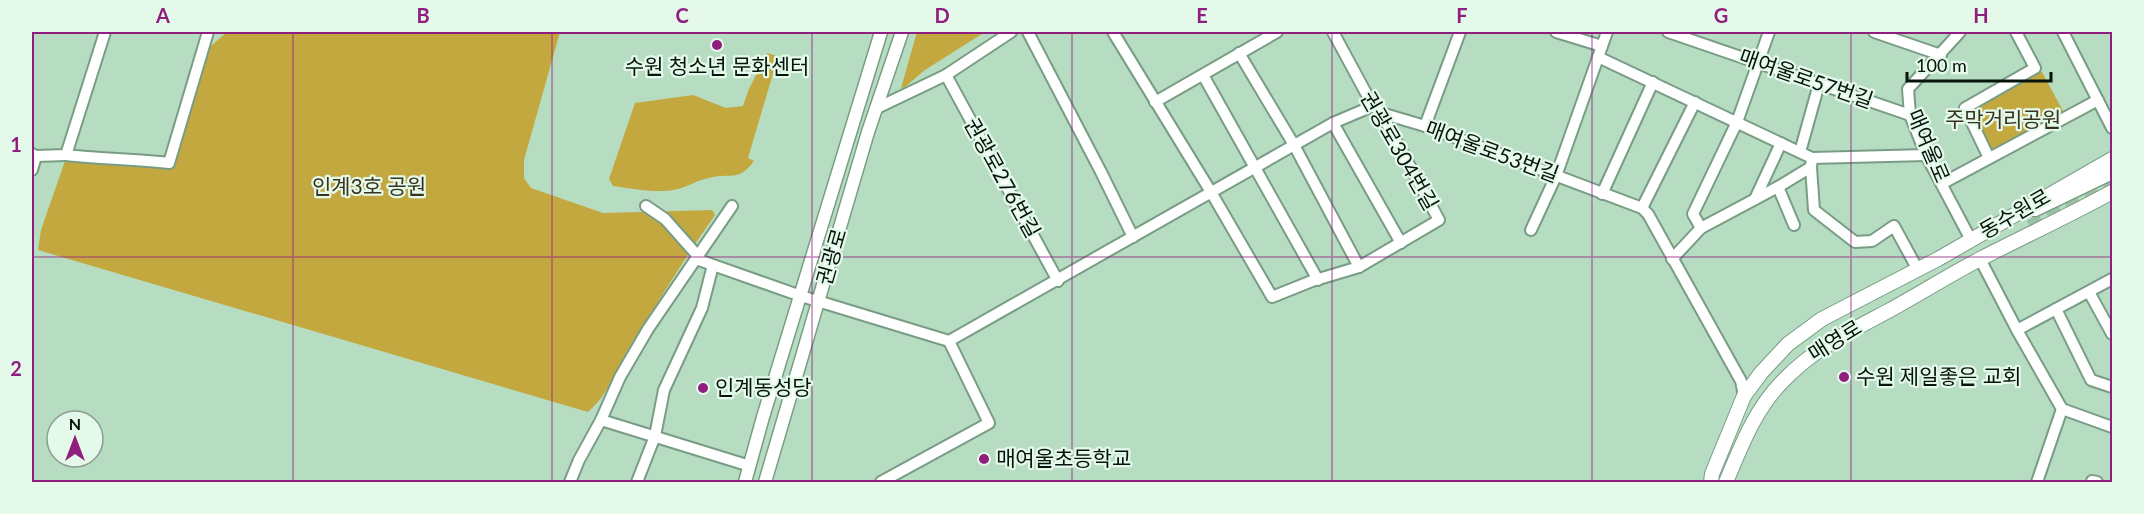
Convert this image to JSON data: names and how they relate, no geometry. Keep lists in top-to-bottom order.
{
  "streets": {
    "main road": ["동수원로", "매영로"],
    "street": [
      "매여울로57번길",
      "매여울로",
      "권광로304번길",
      "매여울로53번길",
      "권광로276번길",
      "권광로"
    ]
  },
  "crossings": [
    ["매여울로57번길", "매여울로"],
    ["매여울로", "동수원로"],
    ["권광로304번길", "매여울로53번길"],
    ["동수원로", "매영로"]
  ],
  "parks": ["주막거리공원", "인계3호 공원"],
  "places": [
    "수원 청소년 문화센터",
    "수원 제일좋은 교회",
    "인계동성당",
    "매여울초등학교"
  ],
  "scale_bar": "100 m",
  "north": "top",
  "grid": {
    "columns": [
      "A",
      "B",
      "C",
      "D",
      "E",
      "F",
      "G",
      "H"
    ],
    "rows": ["1", "2"]
  }
}
